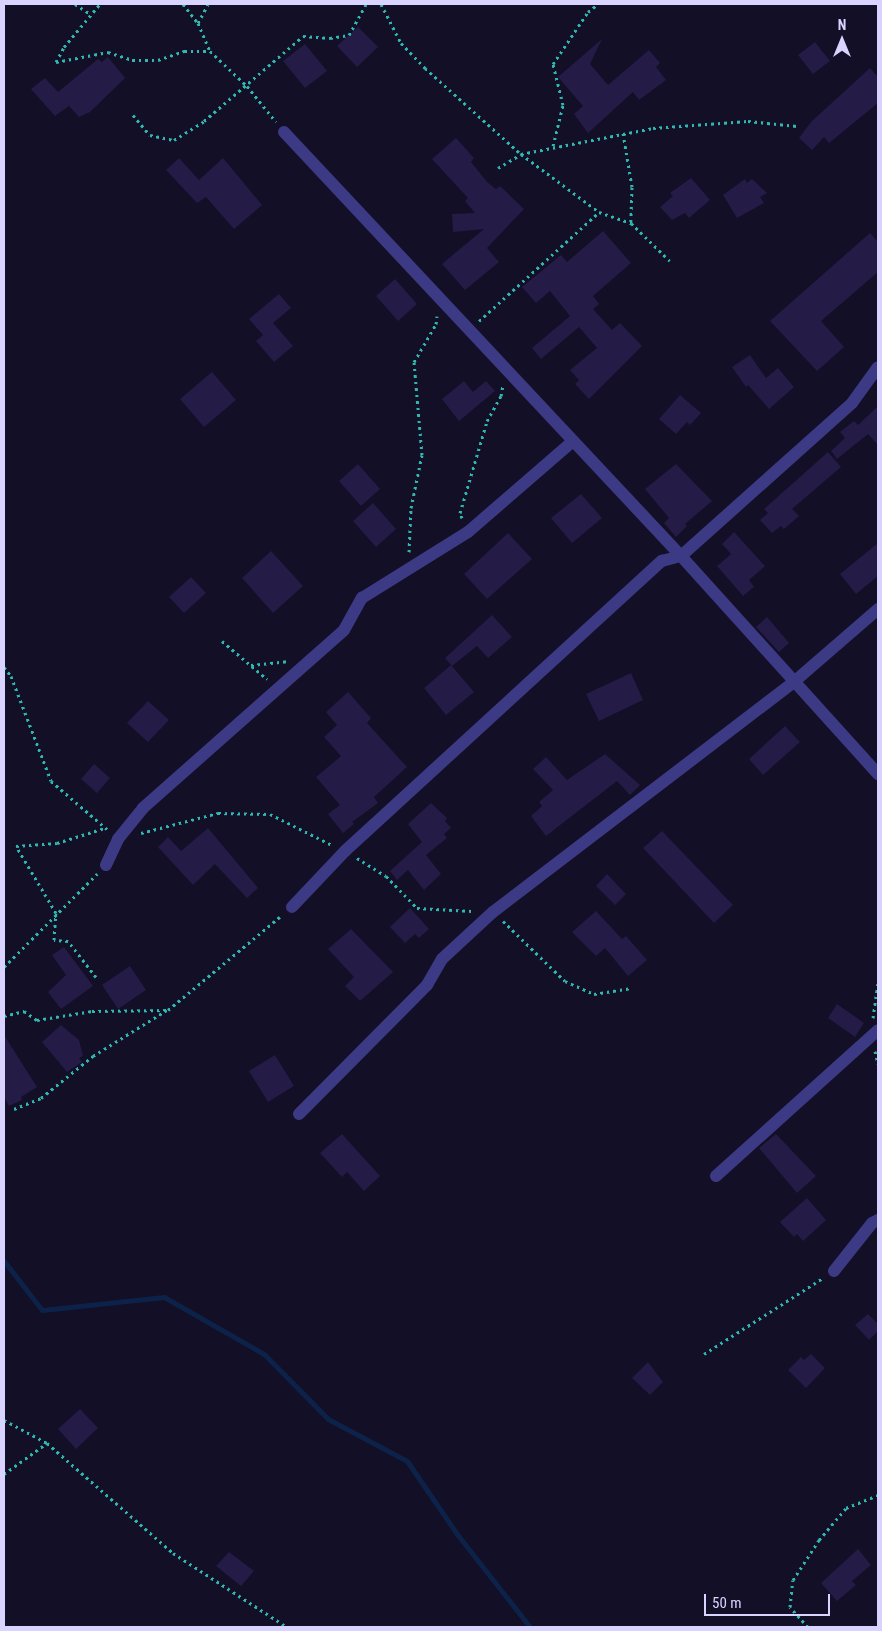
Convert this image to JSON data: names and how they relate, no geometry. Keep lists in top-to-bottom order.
{
  "scale_bar": "50 m",
  "north": "top"
}
